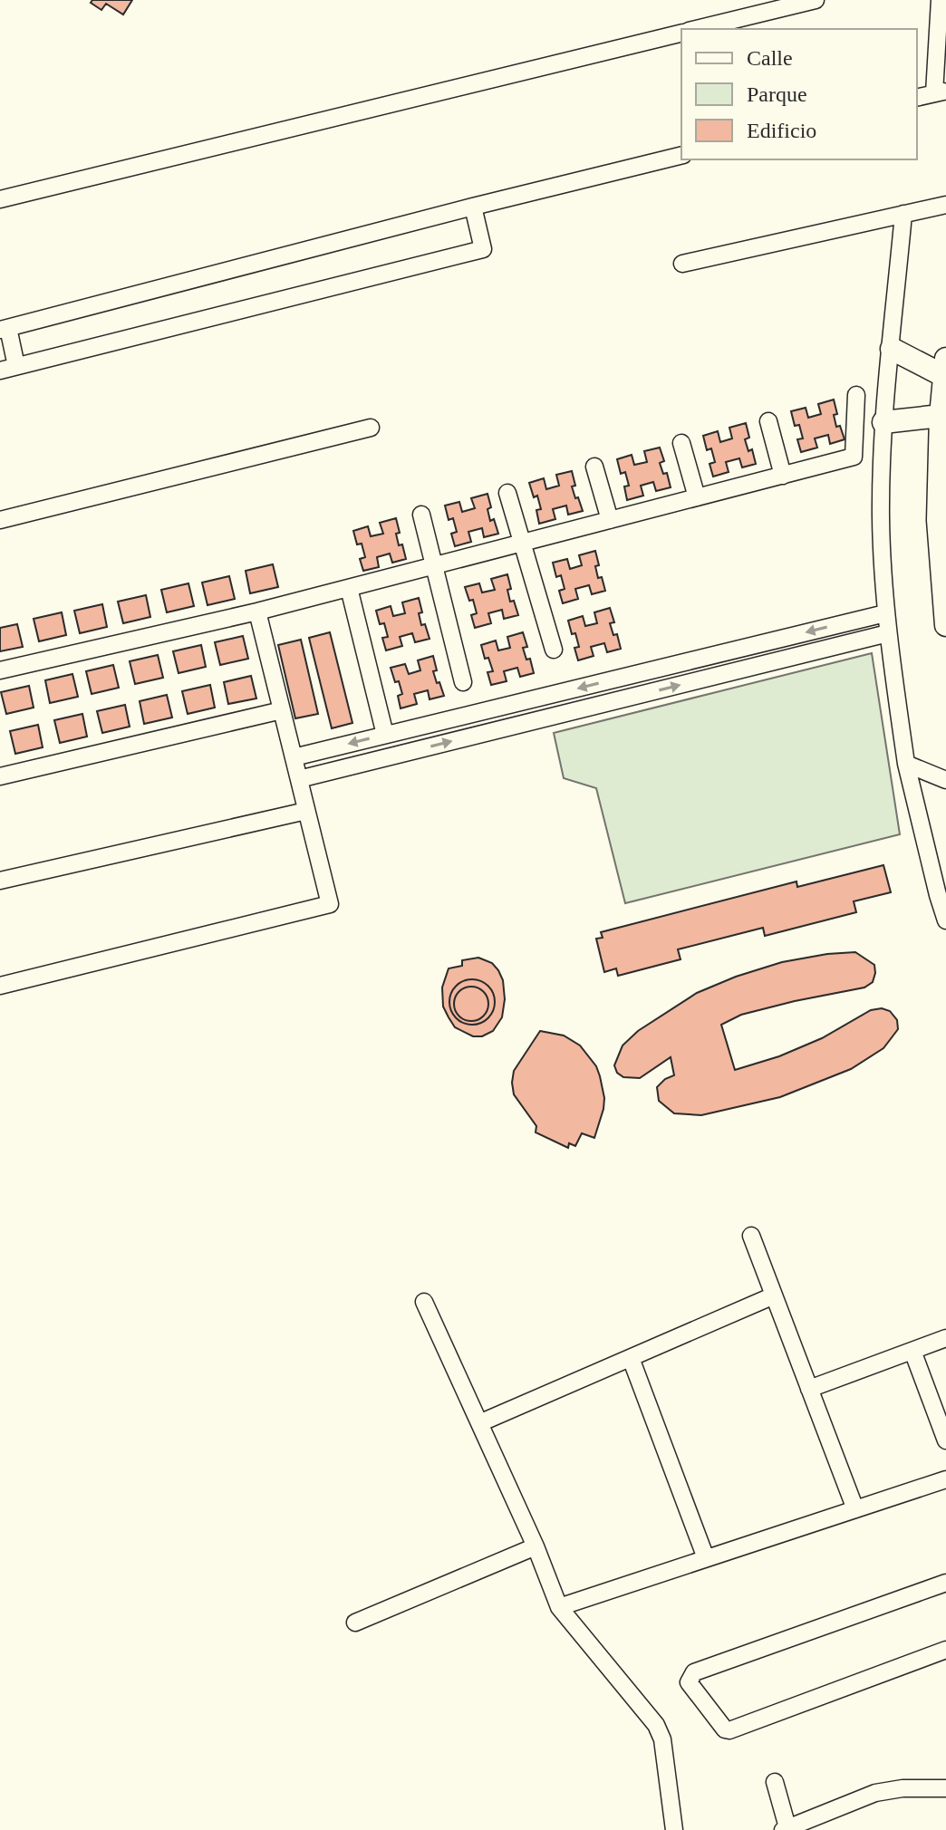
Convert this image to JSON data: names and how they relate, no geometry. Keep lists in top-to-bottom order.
{
  "legend": ["Calle", "Parque", "Edificio"]
}
